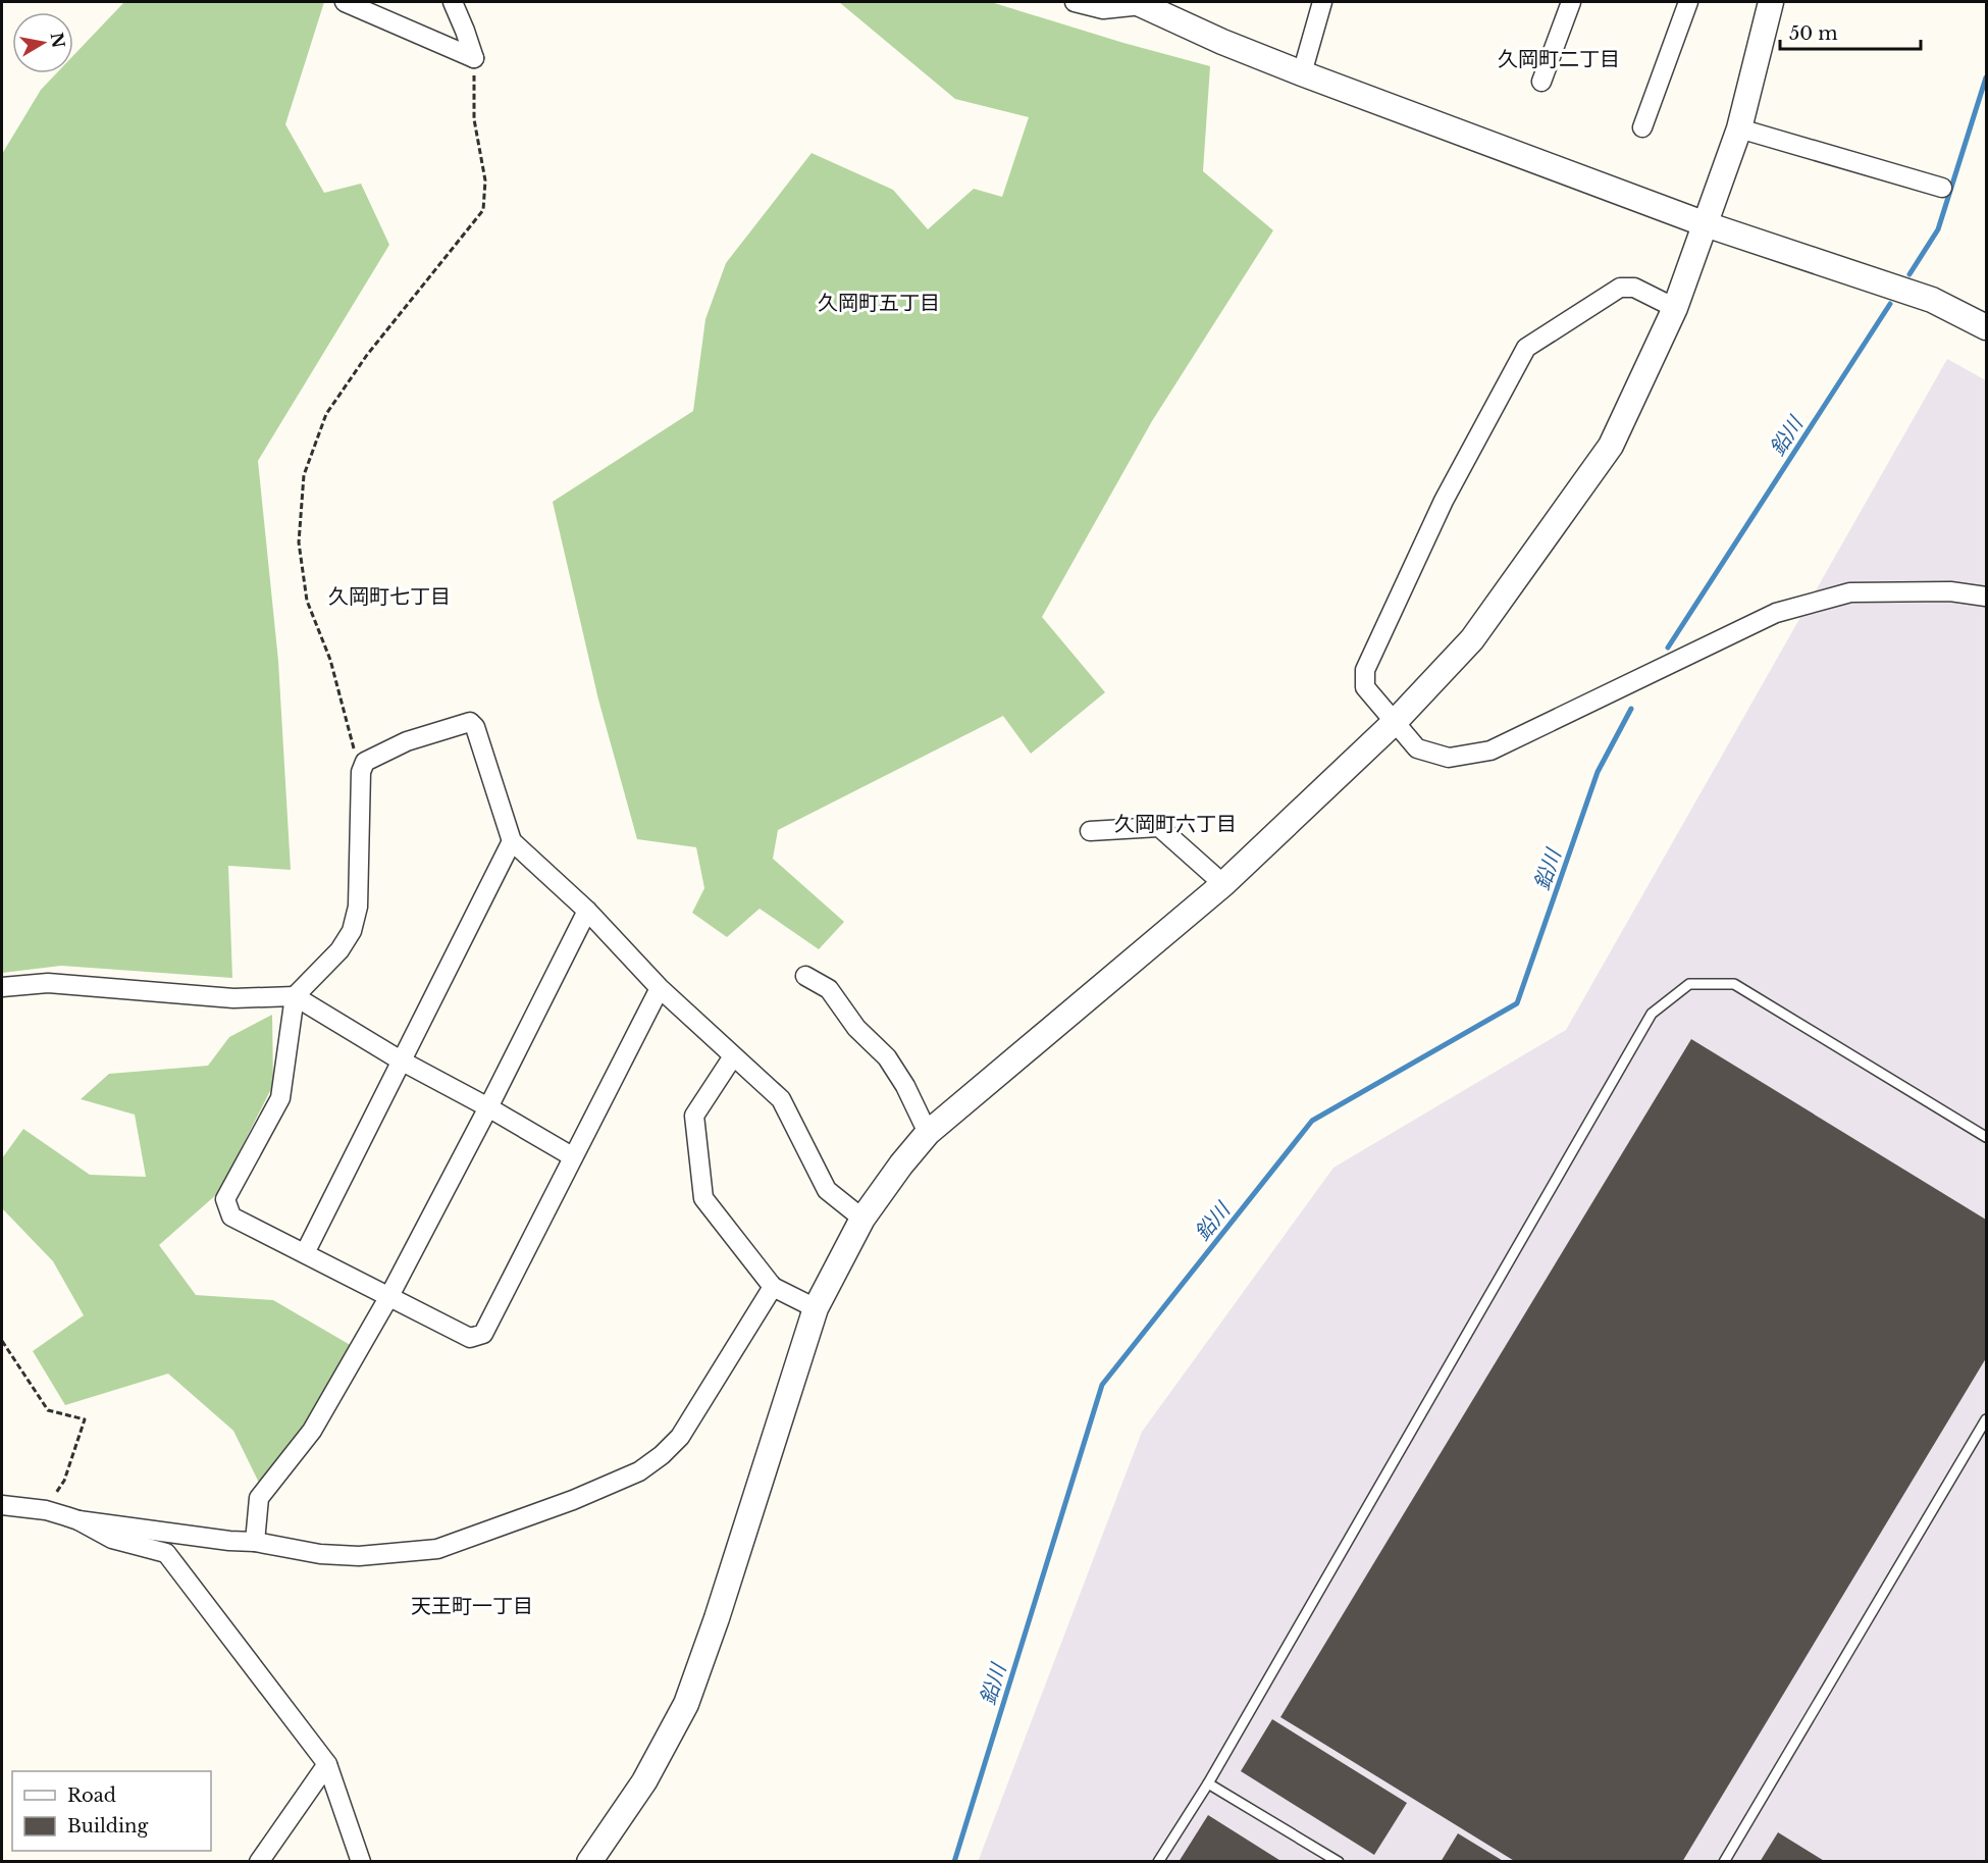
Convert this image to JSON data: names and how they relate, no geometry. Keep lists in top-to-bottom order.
{
  "districts": [
    "久岡町二丁目",
    "久岡町五丁目",
    "久岡町七丁目",
    "久岡町六丁目",
    "天王町一丁目"
  ],
  "water": ["鉛川"],
  "legend": ["Road", "Building"],
  "scale_bar": "50 m",
  "north": "right"
}
